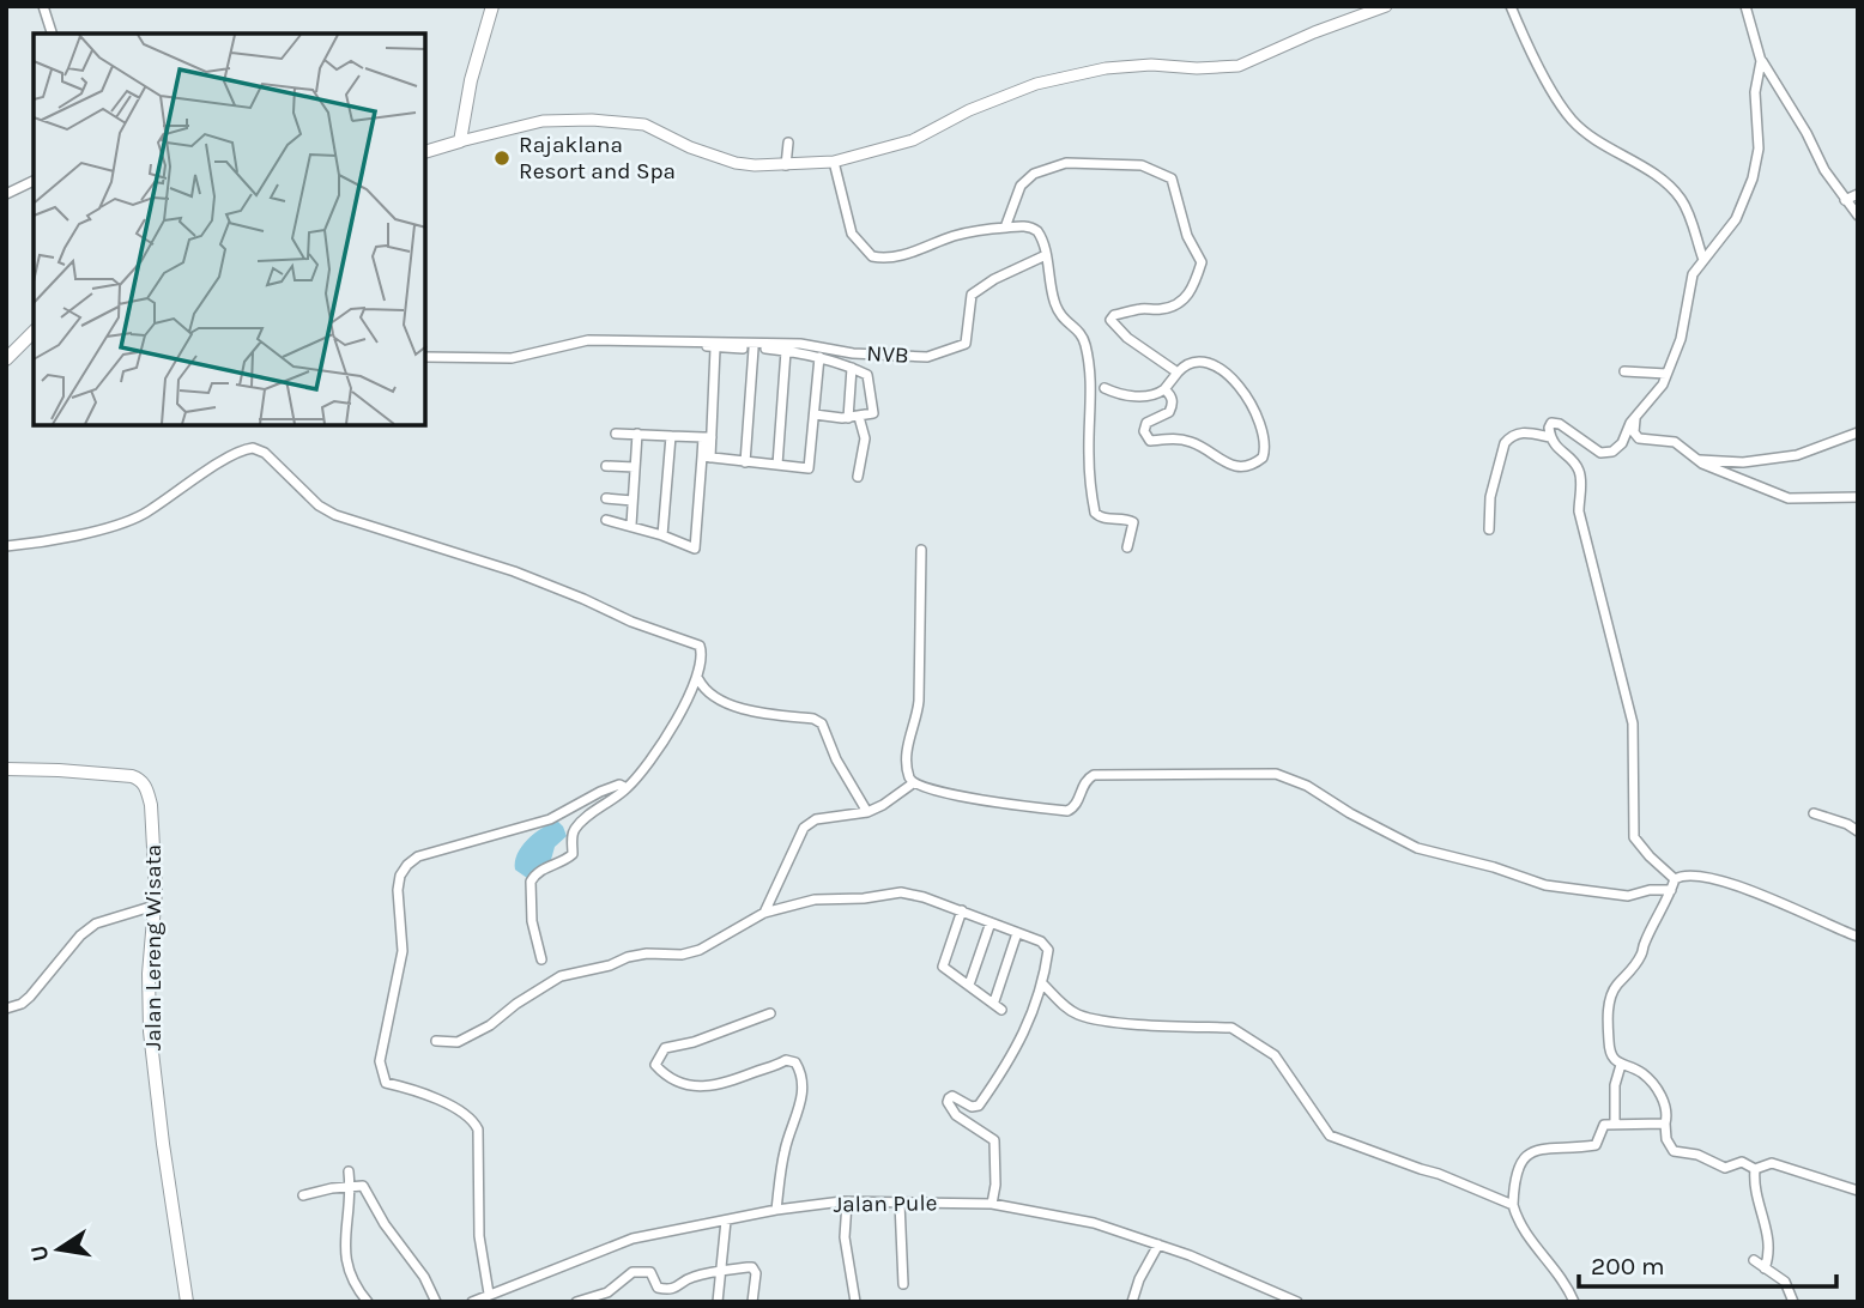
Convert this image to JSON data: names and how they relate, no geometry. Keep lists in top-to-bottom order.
{
  "streets": {
    "main road": ["Jalan Lereng Wisata"],
    "street": ["NVB", "Jalan Pule"]
  },
  "places": ["Rajaklana Resort and Spa"],
  "scale_bar": "200 m",
  "north": "left"
}
